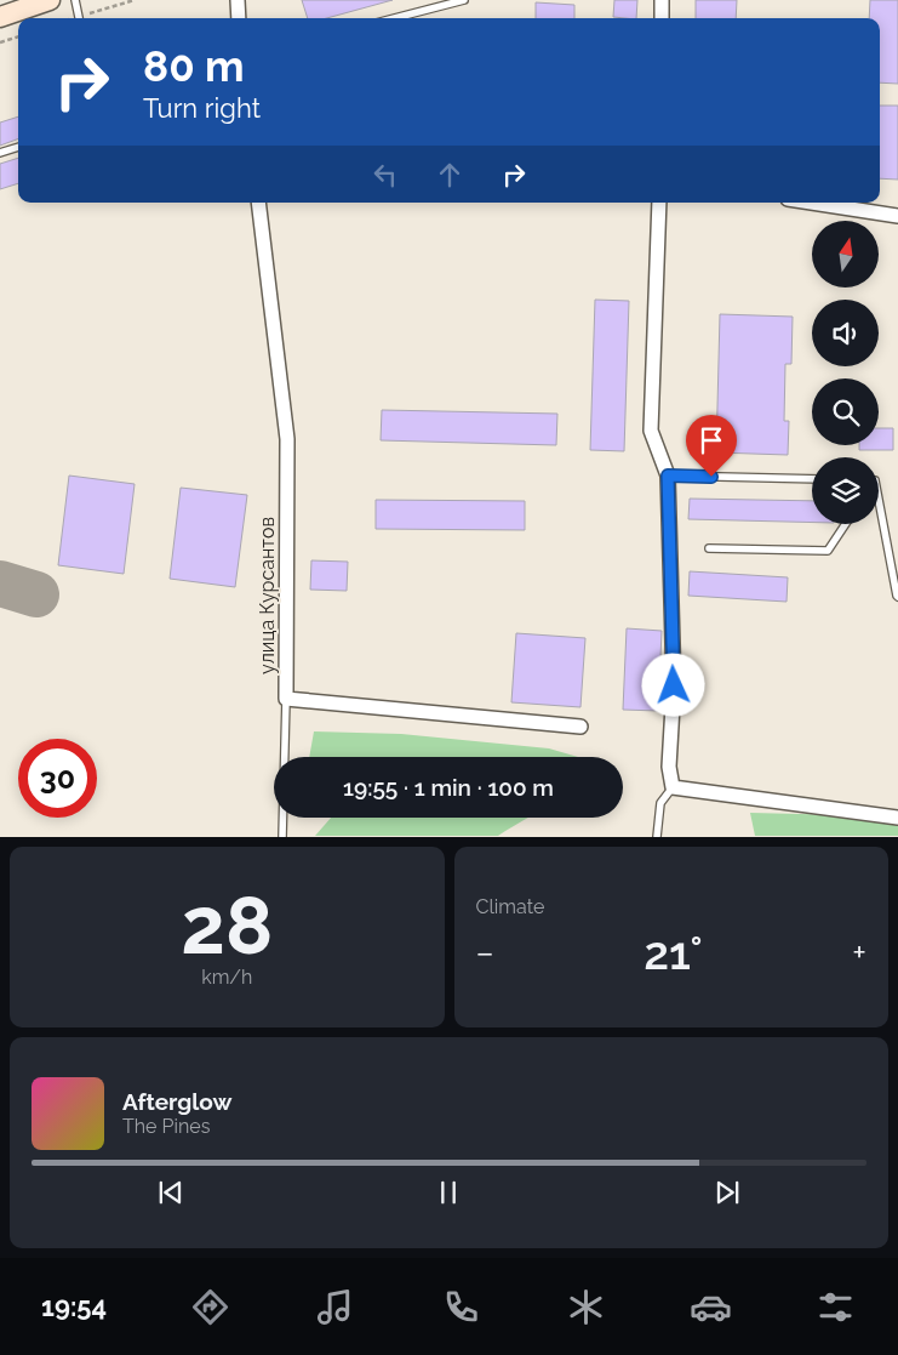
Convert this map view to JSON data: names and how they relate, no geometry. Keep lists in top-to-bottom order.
{
  "streets": {
    "street": ["улица Курсантов"]
  },
  "north": "top",
  "page": {
    "turn": ["80 m", "Turn right"],
    "limit": "30",
    "trip": "19:55 · 1 min · 100 m",
    "tile": [
      ["28", "km/h"],
      "Climate"
    ],
    "heat": ["−", "21°", "+"],
    "song": ["Afterglow", "The Pines"],
    "tabs": "19:54"
  }
}
